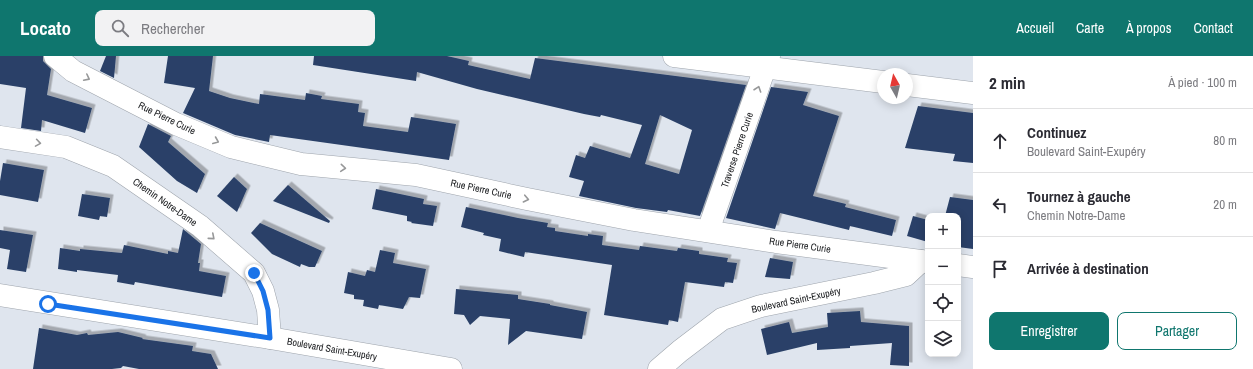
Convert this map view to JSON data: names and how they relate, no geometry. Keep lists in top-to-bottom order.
{
  "streets": {
    "street": [
      "Rue Pierre Curie",
      "Traverse Pierre Curie",
      "Chemin Notre-Dame",
      "Boulevard Saint-Exupéry"
    ]
  },
  "crossings": [
    ["Rue Pierre Curie", "Traverse Pierre Curie"],
    ["Rue Pierre Curie", "Boulevard Saint-Exupéry"],
    ["Chemin Notre-Dame", "Boulevard Saint-Exupéry"]
  ],
  "one_way": ["Rue Pierre Curie", "Traverse Pierre Curie", "Chemin Notre-Dame"],
  "north": "top",
  "page": {
    "header": "Locato",
    "search": "Rechercher",
    "nav": [
      "Accueil",
      "Carte",
      "À propos",
      "Contact"
    ],
    "heading": ["2 min", "À pied · 100 m"],
    "list": [
      ["Continuez", "Boulevard Saint-Exupéry", "80 m"],
      ["Tournez à gauche", "Chemin Notre-Dame", "20 m"],
      "Arrivée à destination"
    ],
    "map_buttons": ["+", "−"],
    "buttons": ["Enregistrer", "Partager"]
  }
}
